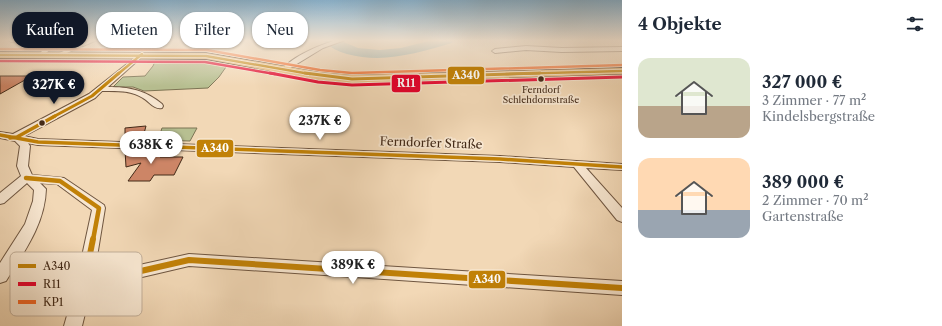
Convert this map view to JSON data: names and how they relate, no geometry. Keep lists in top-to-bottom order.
{
  "streets": {
    "street": ["Ferndorfer Straße"]
  },
  "places": ["Ferndorf Schlehdornstraße"],
  "lines": ["transit line A340", "transit line KP1", "transit line R11"],
  "legend": ["A340", "R11", "KP1"],
  "page": {
    "heading": "4 Objekte",
    "chip": [
      "Kaufen",
      "Mieten",
      "Filter",
      "Neu"
    ],
    "list": [
      {
        "name": "327 000 €",
        "note": "3 Zimmer · 77 m² · Kindelsbergstraße"
      },
      {
        "name": "389 000 €",
        "note": "2 Zimmer · 70 m² · Gartenstraße"
      }
    ],
    "price": [
      "327K €",
      "237K €",
      "638K €",
      "389K €"
    ]
  }
}
